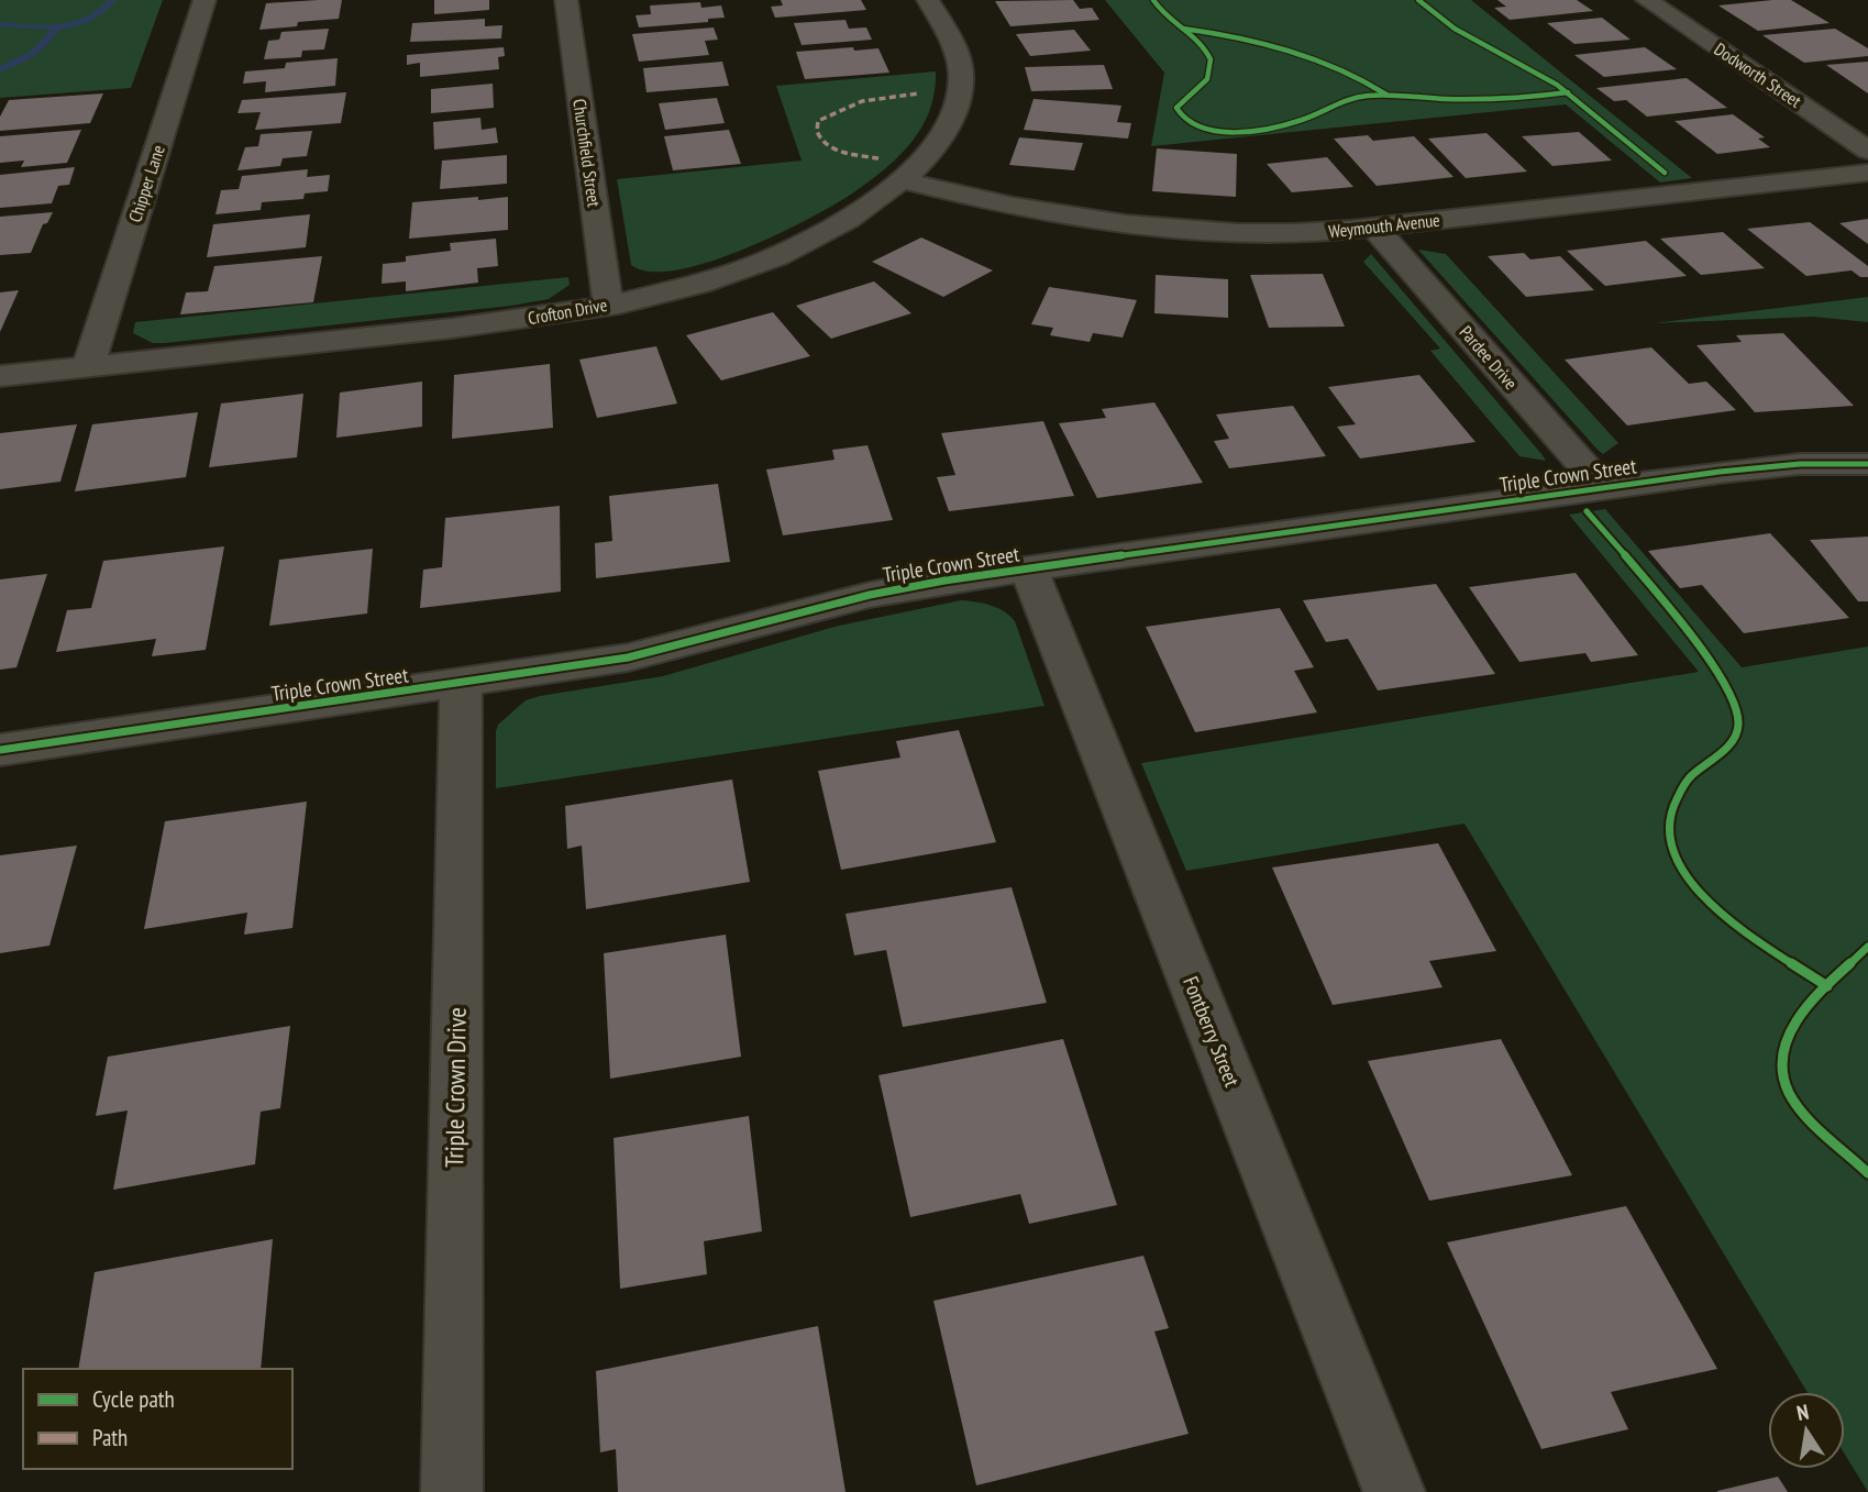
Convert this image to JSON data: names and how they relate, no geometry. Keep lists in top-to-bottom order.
{
  "streets": {
    "street": [
      "Dodworth Street",
      "Churchfield Street",
      "Chipper Lane",
      "Weymouth Avenue",
      "Crofton Drive",
      "Pardee Drive",
      "Triple Crown Street",
      "Fontberry Street",
      "Triple Crown Drive"
    ]
  },
  "crossings": [
    ["Churchfield Street", "Crofton Drive"],
    ["Chipper Lane", "Crofton Drive"],
    ["Weymouth Avenue", "Crofton Drive"],
    ["Weymouth Avenue", "Pardee Drive"],
    ["Pardee Drive", "Triple Crown Street"],
    ["Triple Crown Street", "Fontberry Street"],
    ["Triple Crown Street", "Triple Crown Drive"]
  ],
  "legend": ["Cycle path", "Path"],
  "north": "top"
}
